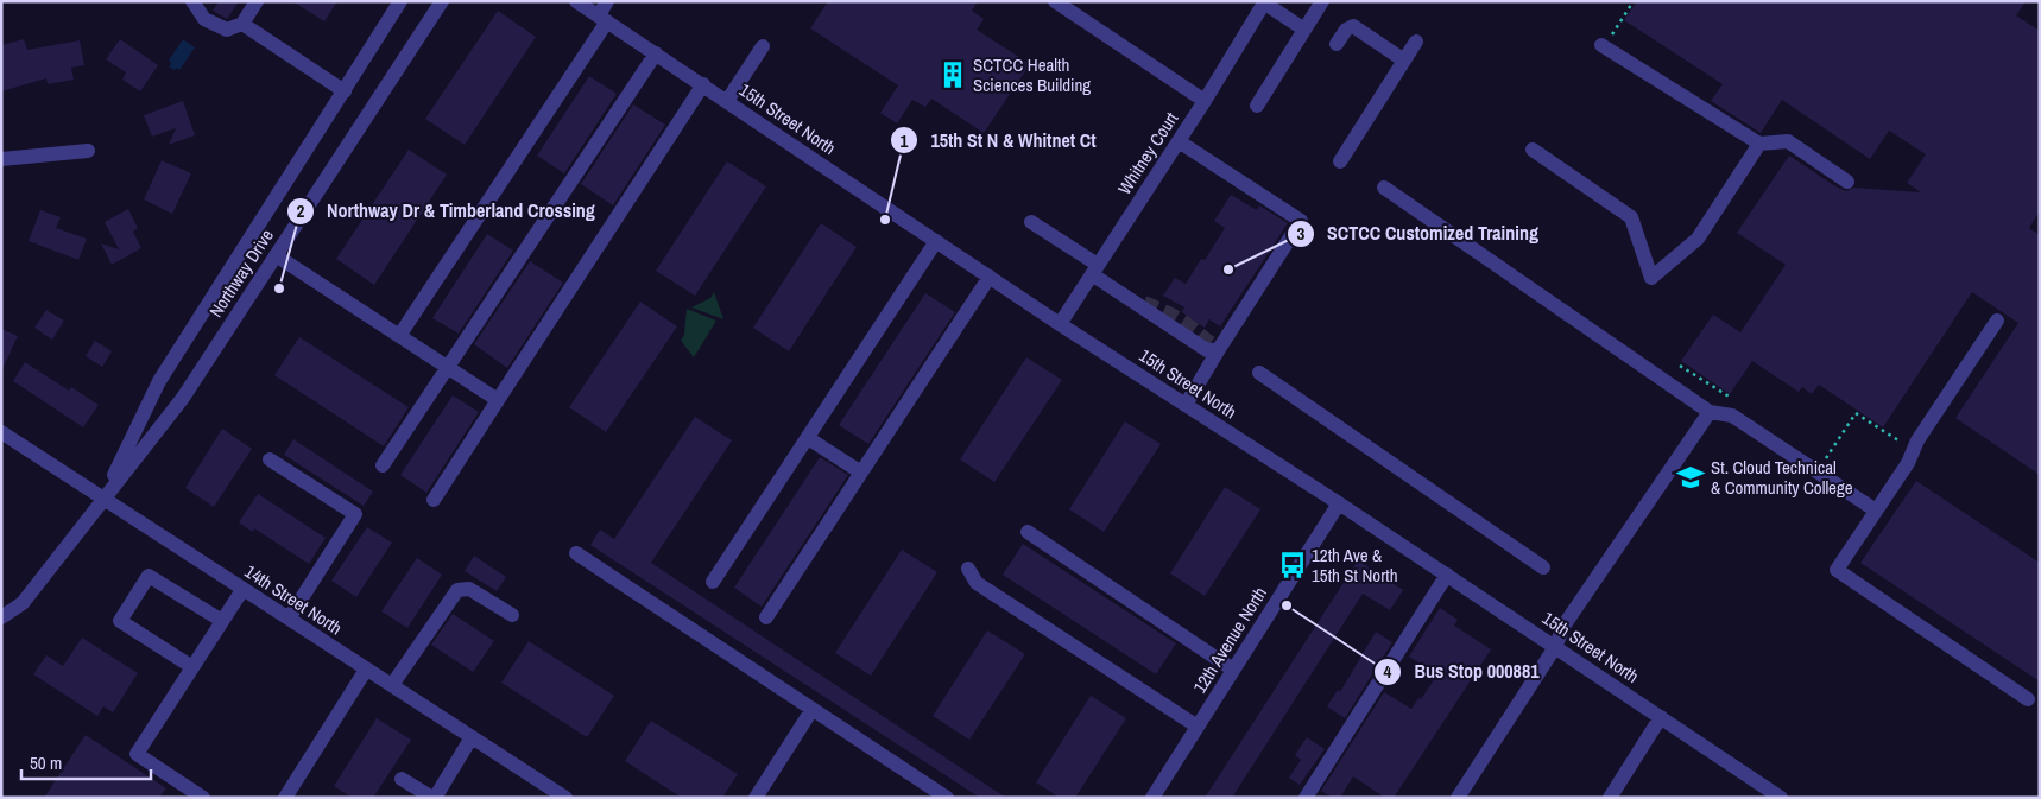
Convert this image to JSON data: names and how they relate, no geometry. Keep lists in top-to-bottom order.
{
  "streets": {
    "street": [
      "15th Street North",
      "Whitney Court",
      "Northway Drive",
      "14th Street North",
      "12th Avenue North"
    ]
  },
  "crossings": [
    ["15th Street North", "Whitney Court"],
    ["15th Street North", "12th Avenue North"],
    ["Northway Drive", "14th Street North"]
  ],
  "places": {
    "building": ["SCTCC Health Sciences Building"],
    "other": [
      "15th St N & Whitnet Ct",
      "SCTCC Customized Training",
      "Northway Dr & Timberland Crossing",
      "Bus Stop 000881"
    ],
    "school or university": ["St. Cloud Technical & Community College"],
    "bus stop": ["12th Ave & 15th St North"]
  },
  "scale_bar": "50 m"
}
